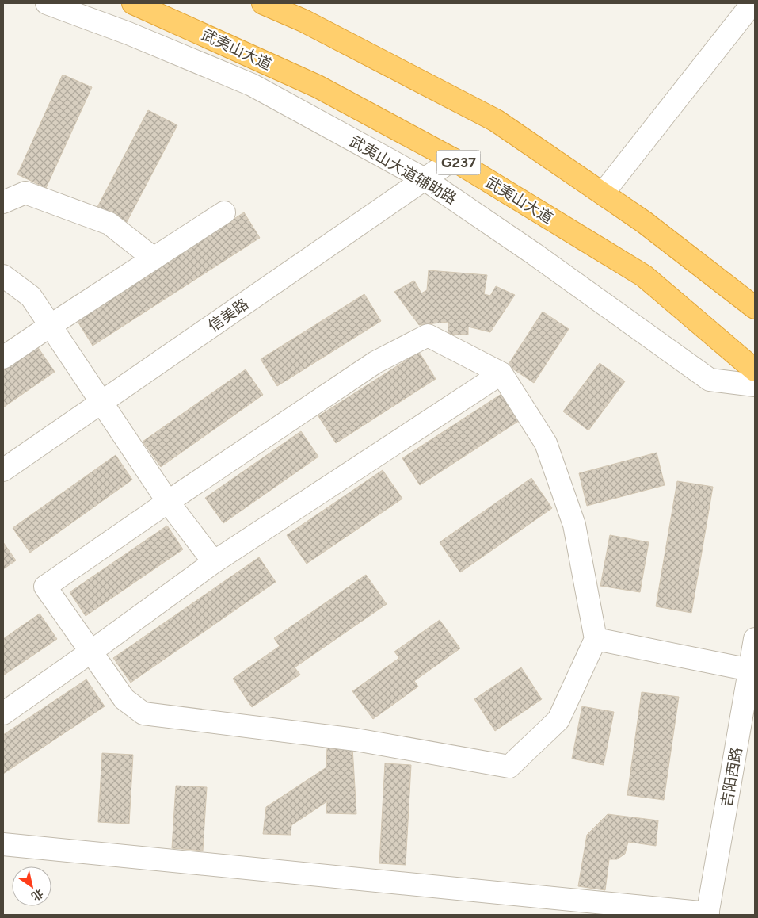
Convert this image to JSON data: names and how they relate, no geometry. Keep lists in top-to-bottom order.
{
  "streets": {
    "highway": ["武夷山大道", "G237"],
    "street": ["武夷山大道辅助路", "信美路", "吉阳西路"]
  },
  "crossings": [
    ["武夷山大道", "信美路"],
    ["武夷山大道辅助路", "信美路"]
  ],
  "north": "bottom right"
}
